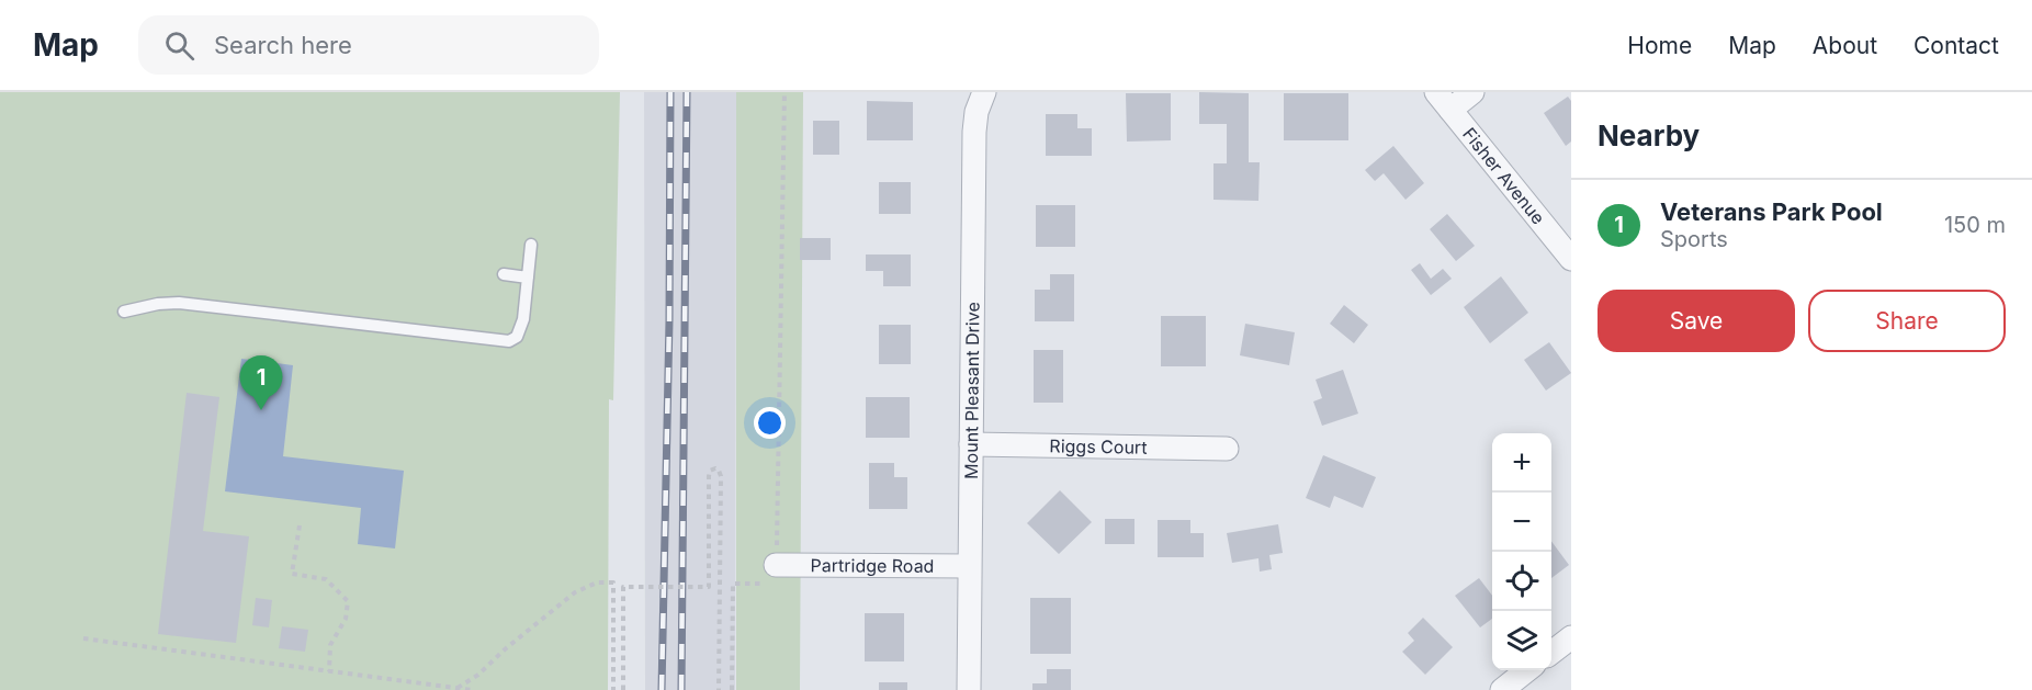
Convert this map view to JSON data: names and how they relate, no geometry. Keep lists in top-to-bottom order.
{
  "streets": {
    "street": [
      "Fisher Avenue",
      "Mount Pleasant Drive",
      "Riggs Court",
      "Partridge Road"
    ]
  },
  "crossings": [
    ["Mount Pleasant Drive", "Riggs Court"],
    ["Mount Pleasant Drive", "Partridge Road"]
  ],
  "page": {
    "header": "Map",
    "search": "Search here",
    "nav": [
      "Home",
      "Map",
      "About",
      "Contact"
    ],
    "heading": "Nearby",
    "list": [
      {
        "mark": "1",
        "name": "Veterans Park Pool",
        "note": "Sports",
        "value": "150 m"
      }
    ],
    "buttons": ["Save", "Share"],
    "pins": "1",
    "map_buttons": ["+", "−"]
  }
}
